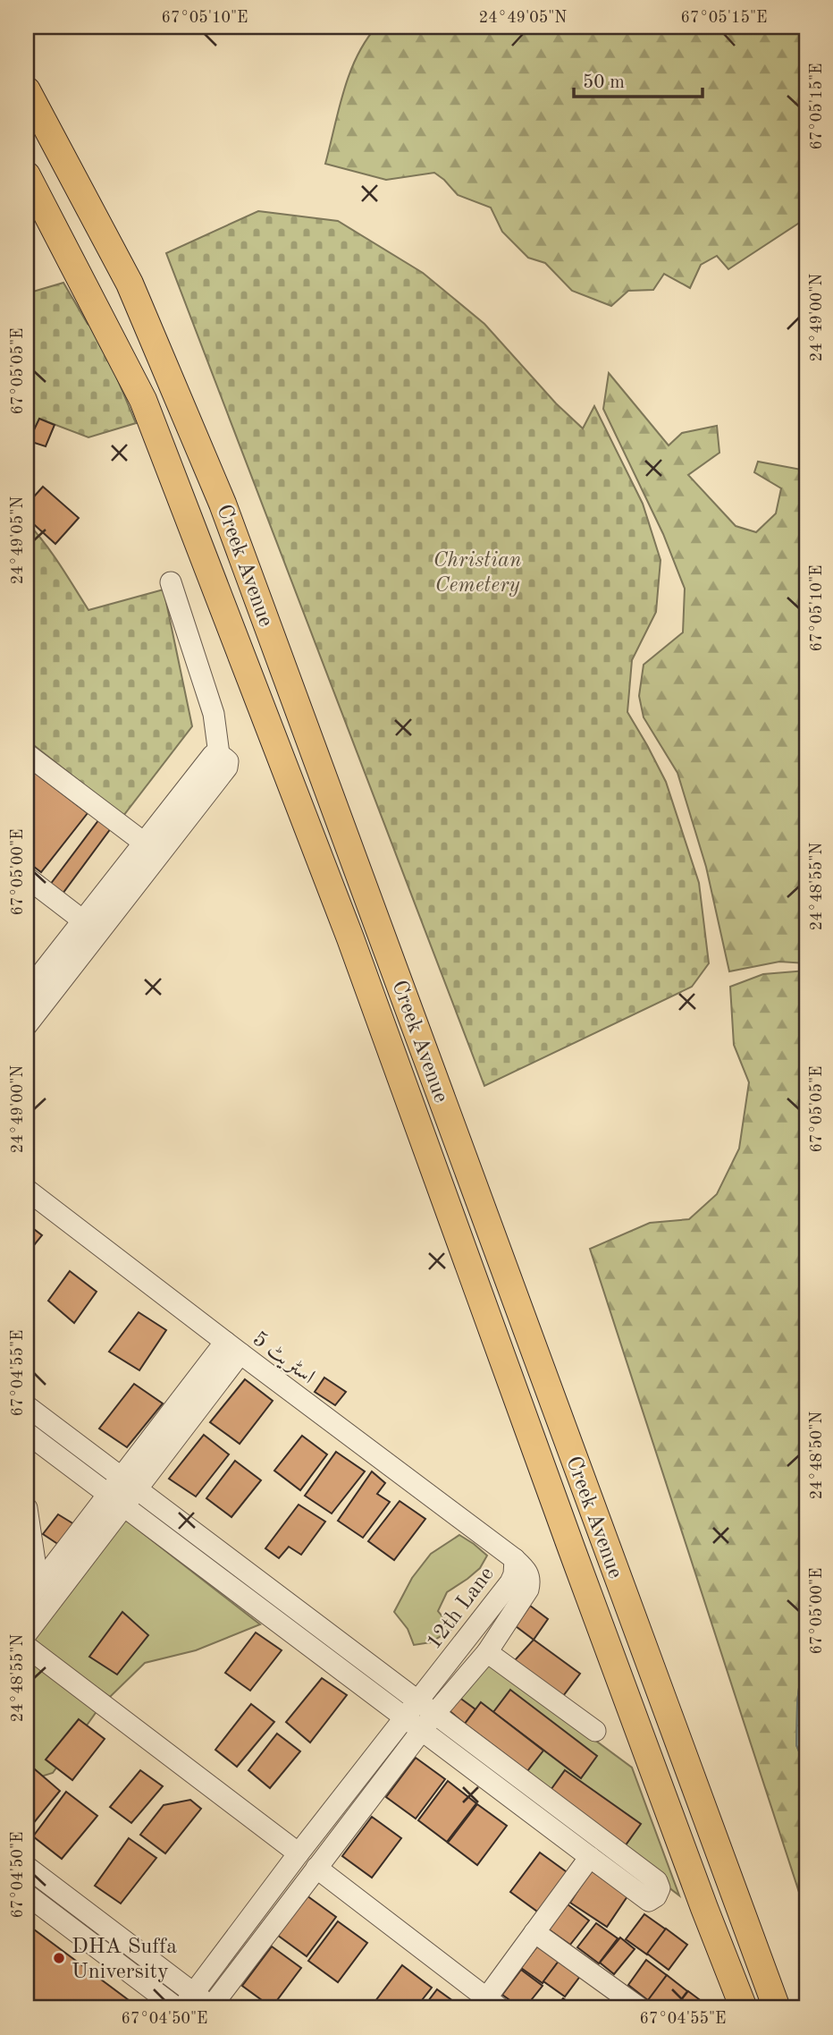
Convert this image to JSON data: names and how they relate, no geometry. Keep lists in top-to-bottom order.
{
  "streets": {
    "main road": ["Creek Avenue"],
    "street": ["اسٹریٹ 5", "12th Lane"]
  },
  "crossings": [
    ["اسٹریٹ 5", "12th Lane"]
  ],
  "parks": ["Christian Cemetery"],
  "places": ["DHA Suffa University"],
  "scale_bar": "50 m",
  "coordinates": [
    "67°05'10\"E",
    "24°49'05\"N",
    "67°05'15\"E",
    "24°49'00\"N",
    "67°05'05\"E",
    "67°05'00\"E",
    "24°48'55\"N",
    "67°04'55\"E",
    "24°48'50\"N",
    "67°04'50\"E"
  ]
}
